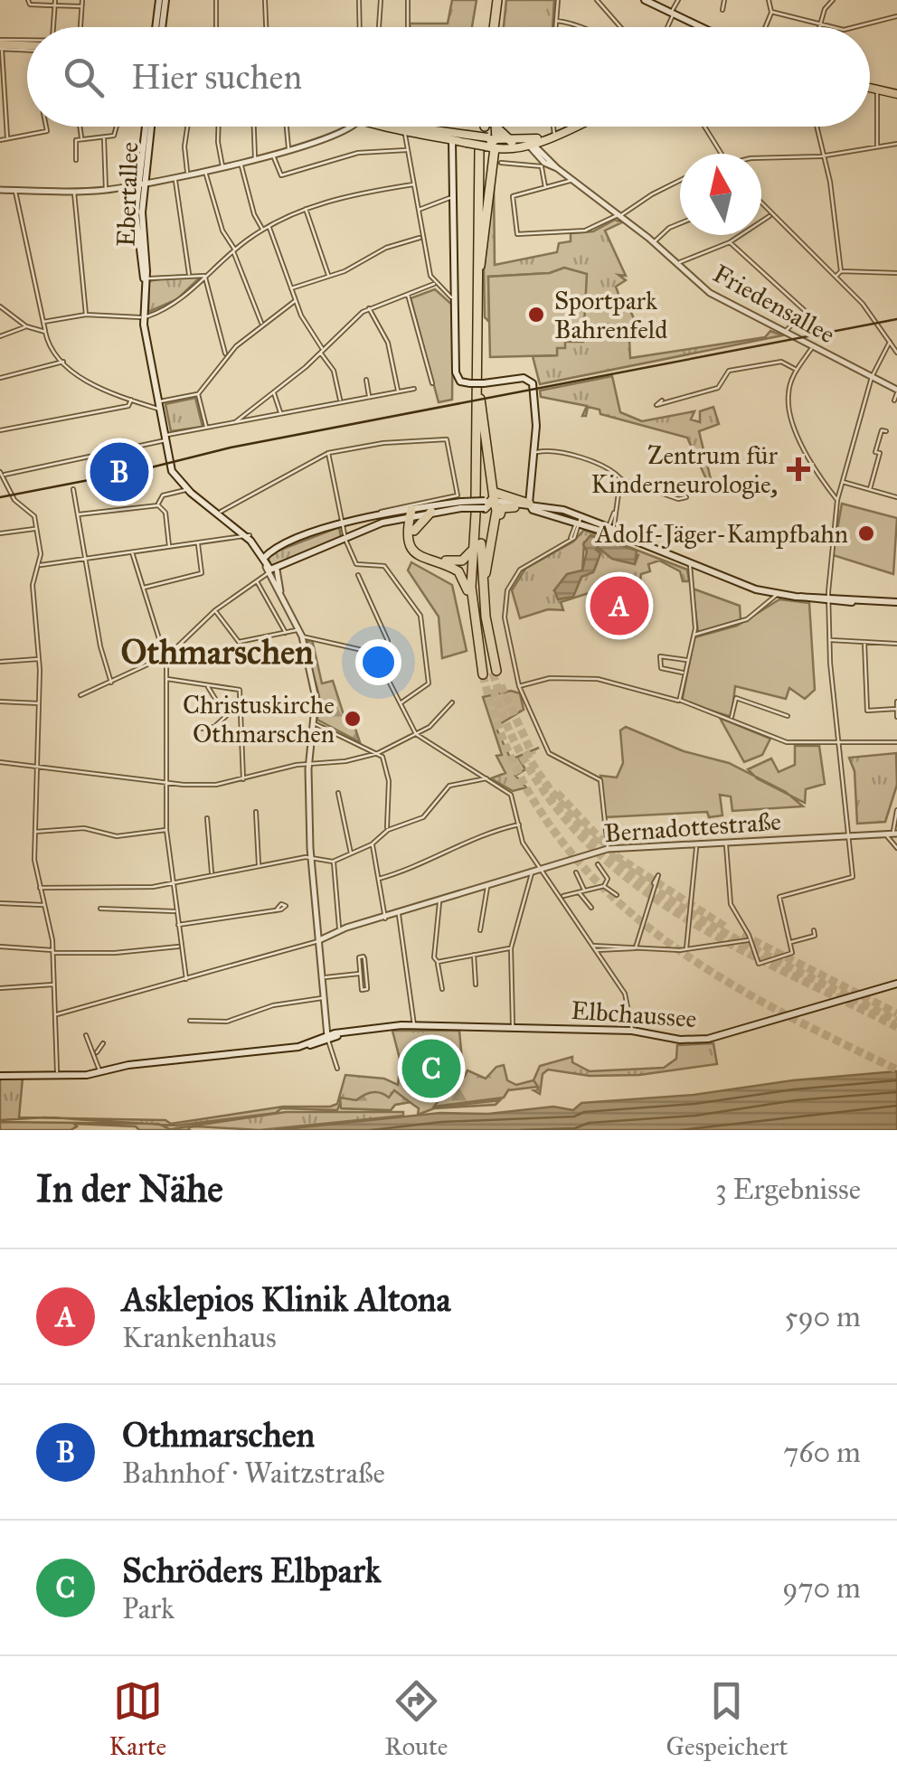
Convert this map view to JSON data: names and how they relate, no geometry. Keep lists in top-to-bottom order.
{
  "streets": {
    "main road": ["Ebertallee", "Elbchaussee"],
    "street": ["Friedensallee", "Bernadottestraße"]
  },
  "districts": ["Othmarschen"],
  "places": {
    "other": ["Sportpark Bahrenfeld", "Adolf-Jäger-Kampfbahn", "Christuskirche Othmarschen"],
    "health": ["Zentrum für Kinderneurologie,"]
  },
  "north": "top",
  "page": {
    "search": "Hier suchen",
    "pins": ["B", "A", "C"],
    "heading": ["In der Nähe", "3 Ergebnisse"],
    "list": [
      {
        "mark": "A",
        "name": "Asklepios Klinik Altona",
        "note": "Krankenhaus",
        "value": "590 m"
      },
      {
        "mark": "B",
        "name": "Othmarschen",
        "note": "Bahnhof · Waitzstraße",
        "value": "760 m"
      },
      {
        "mark": "C",
        "name": "Schröders Elbpark",
        "note": "Park",
        "value": "970 m"
      }
    ],
    "nav": ["Karte", "Route", "Gespeichert"]
  }
}
